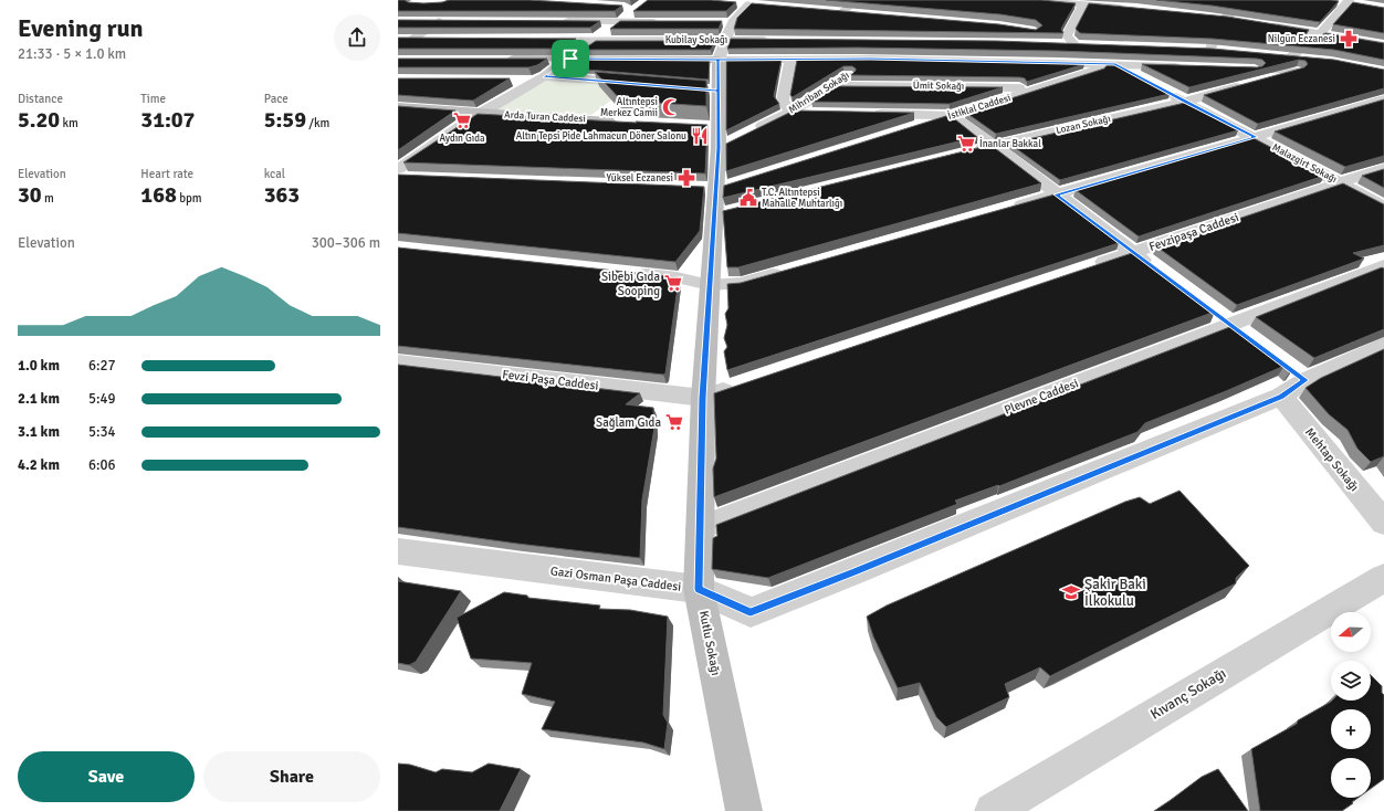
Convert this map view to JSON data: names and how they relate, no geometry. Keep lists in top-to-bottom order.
{
  "streets": {
    "street": [
      "Kubilay Sokağı",
      "Ümit Sokağı",
      "Mihriban Sokağı",
      "İstiklal Caddesi",
      "Arda Turan Caddesi",
      "Lozan Sokağı",
      "Malazgirt Sokağı",
      "Fevzipaşa Caddesi",
      "Fevzi Paşa Caddesi",
      "Plevne Caddesi",
      "Mehtap Sokağı",
      "Gazi Osman Paşa Caddesi",
      "Kutlu Sokağı",
      "Kıvanç Sokağı"
    ]
  },
  "crossings": [
    ["Kubilay Sokağı", "Kutlu Sokağı"],
    ["Ümit Sokağı", "Mihriban Sokağı"],
    ["Ümit Sokağı", "İstiklal Caddesi"],
    ["Lozan Sokağı", "Malazgirt Sokağı"],
    ["Malazgirt Sokağı", "Fevzipaşa Caddesi"],
    ["Fevzi Paşa Caddesi", "Kutlu Sokağı"],
    ["Plevne Caddesi", "Kutlu Sokağı"],
    ["Mehtap Sokağı", "Gazi Osman Paşa Caddesi"],
    ["Gazi Osman Paşa Caddesi", "Kutlu Sokağı"]
  ],
  "places": {
    "pharmacy": ["Nilgün Eczanesi", "Yüksel Eczanesi"],
    "mosque": ["Altıntepsi Merkez Camii"],
    "supermarket": [
      "Aydın Gıda",
      "İnanlar Bakkal",
      "Sibebi Gıda Sooping",
      "Sağlam Gıda"
    ],
    "restaurant": ["Altın Tepsi Pide Lahmacun Döner Salonu"],
    "public building": ["T.C. Altıntepsi Mahalle Muhtarlığı"],
    "school or university": ["Şakir Baki İlkokulu"]
  },
  "north": "left",
  "page": {
    "heading": ["Evening run", "21:33 · 5 × 1.0 km"],
    "stats": [
      ["Distance", "5.20 km"],
      ["Time", "31:07"],
      ["Pace", "5:59 /km"],
      ["Elevation", "30 m"],
      ["Heart rate", "168 bpm"],
      ["kcal", "363"]
    ],
    "chart": ["Elevation", "300–306 m"],
    "list": [
      {
        "name": "1.0 km",
        "note": "6:27"
      },
      {
        "name": "2.1 km",
        "note": "5:49"
      },
      {
        "name": "3.1 km",
        "note": "5:34"
      },
      {
        "name": "4.2 km",
        "note": "6:06"
      }
    ],
    "map_buttons": ["+", "−"],
    "buttons": ["Save", "Share"]
  }
}
